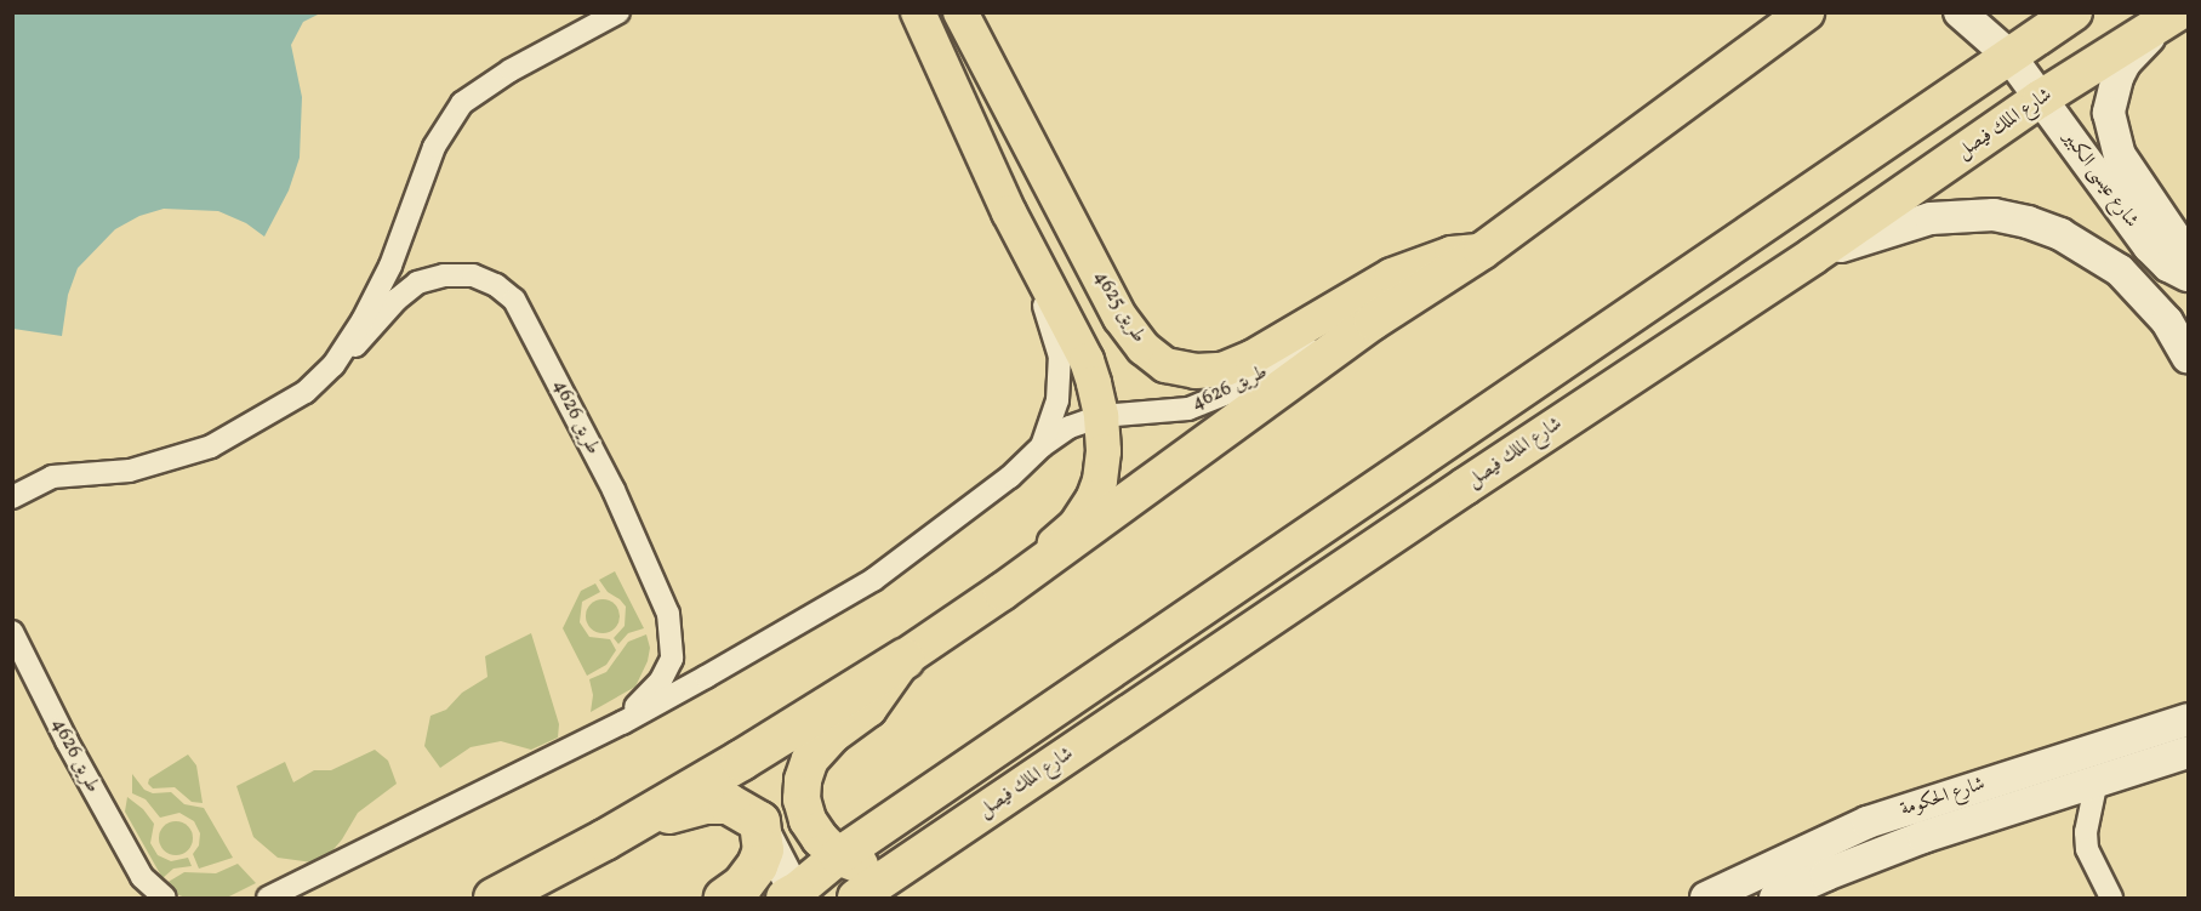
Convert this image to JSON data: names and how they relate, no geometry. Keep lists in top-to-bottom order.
{
  "streets": {
    "highway": ["شارع الملك فيصل"],
    "main road": ["شارع عيسى الكبير", "طريق 4625", "شارع الحكومة"],
    "street": ["طريق 4626"]
  },
  "crossings": [
    ["شارع الملك فيصل", "شارع عيسى الكبير"]
  ]
}
